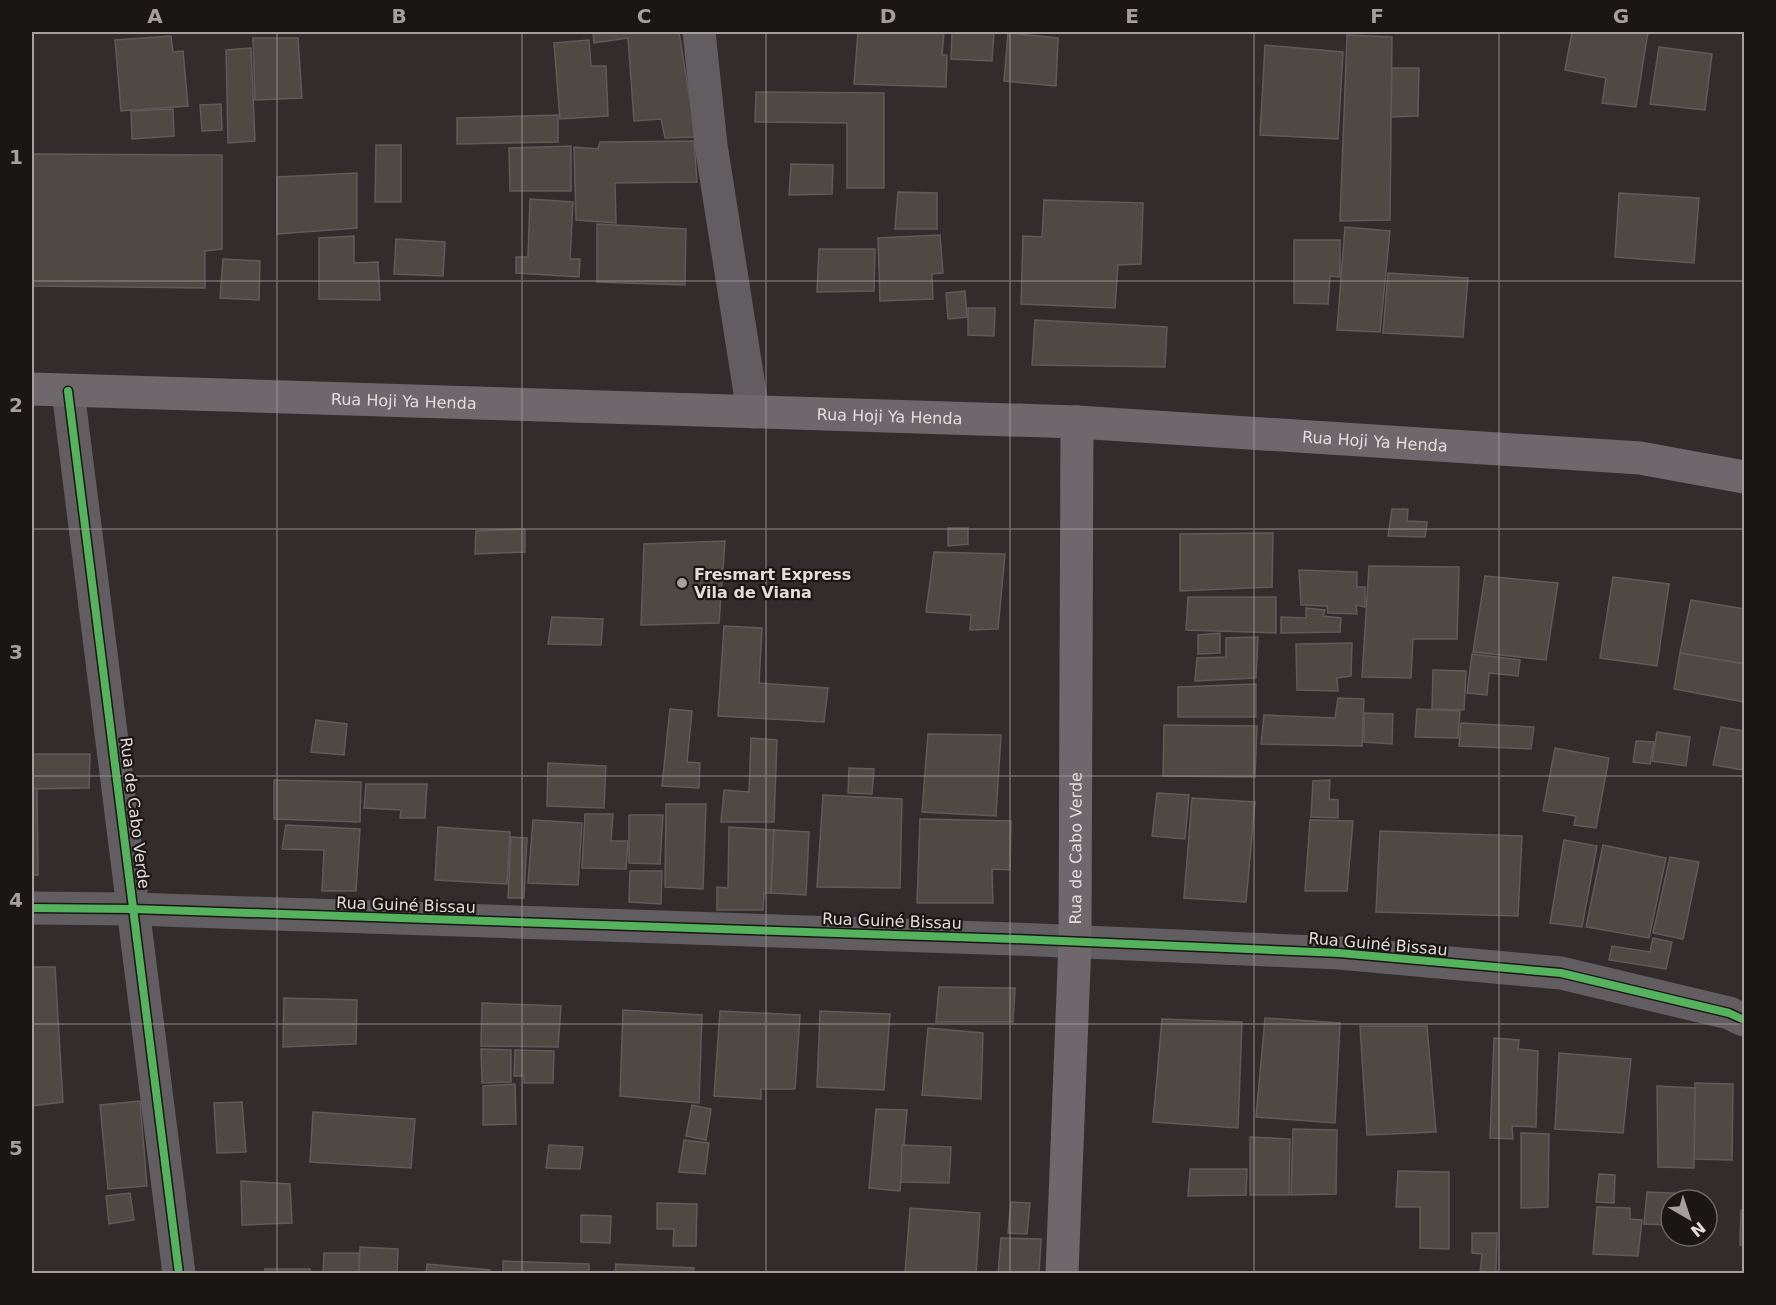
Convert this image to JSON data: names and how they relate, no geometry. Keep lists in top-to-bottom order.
{
  "streets": {
    "main road": ["Rua Hoji Ya Henda", "Rua de Cabo Verde"],
    "street": ["Rua Guiné Bissau"]
  },
  "crossings": [
    ["Rua Hoji Ya Henda", "Rua de Cabo Verde"],
    ["Rua de Cabo Verde", "Rua Guiné Bissau"]
  ],
  "places": ["Fresmart Express Vila de Viana"],
  "north": "bottom right",
  "grid": {
    "columns": [
      "A",
      "B",
      "C",
      "D",
      "E",
      "F",
      "G"
    ],
    "rows": [
      "1",
      "2",
      "3",
      "4",
      "5"
    ]
  }
}
